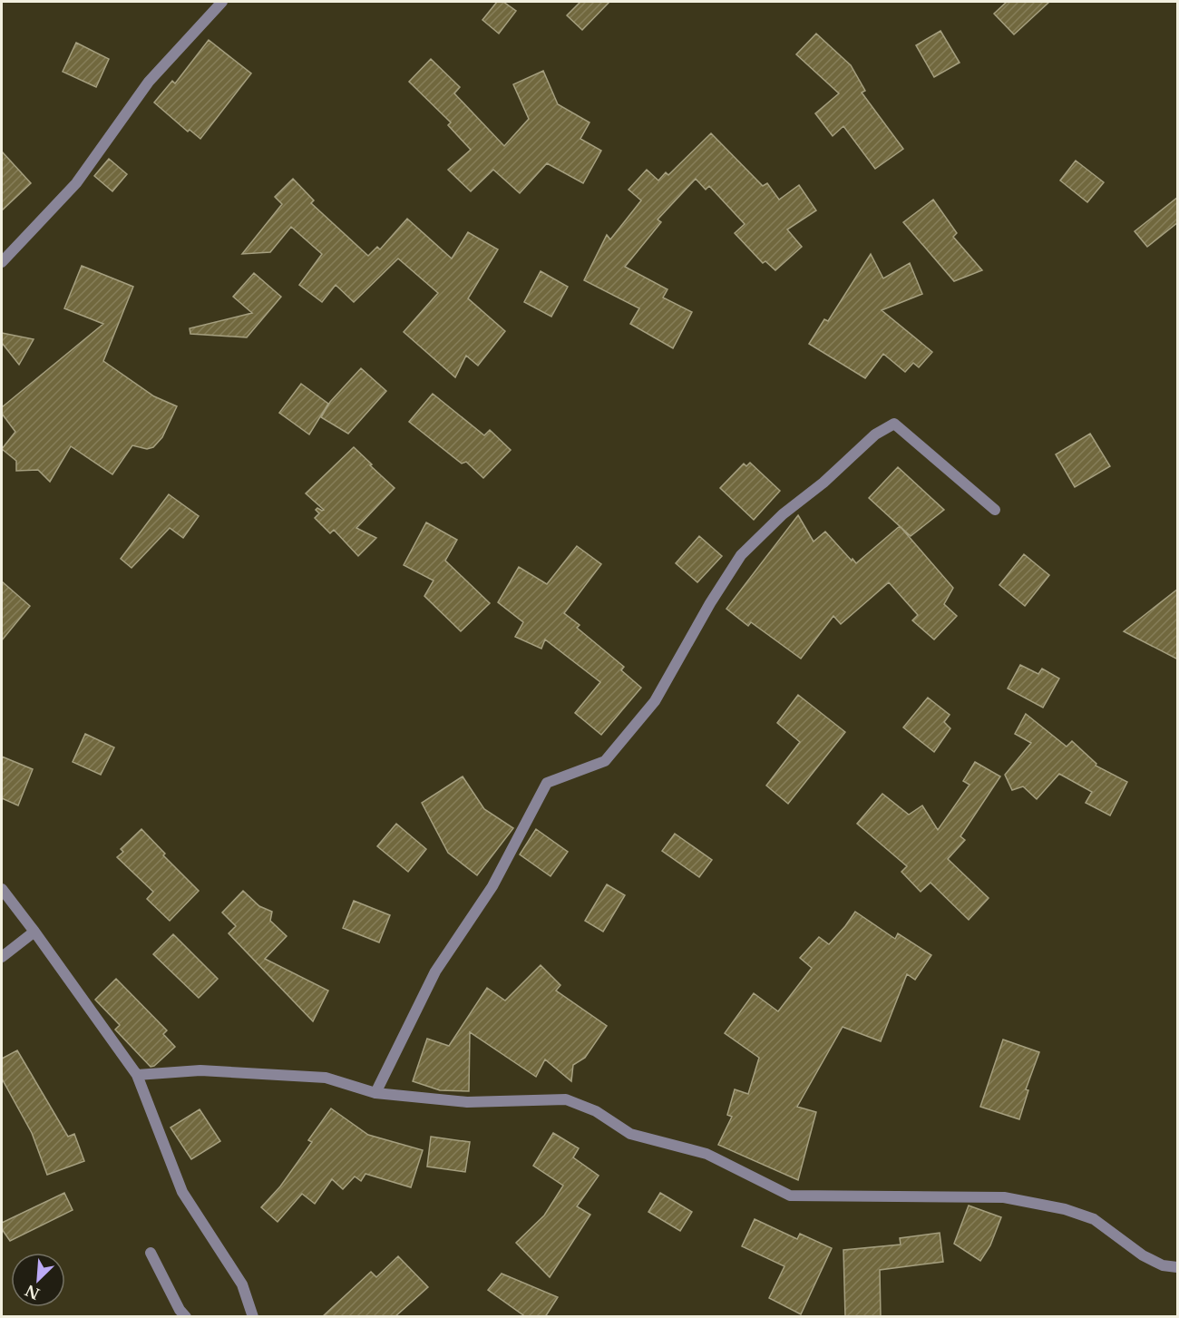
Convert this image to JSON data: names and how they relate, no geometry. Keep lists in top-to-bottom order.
{
  "north": "bottom left"
}
